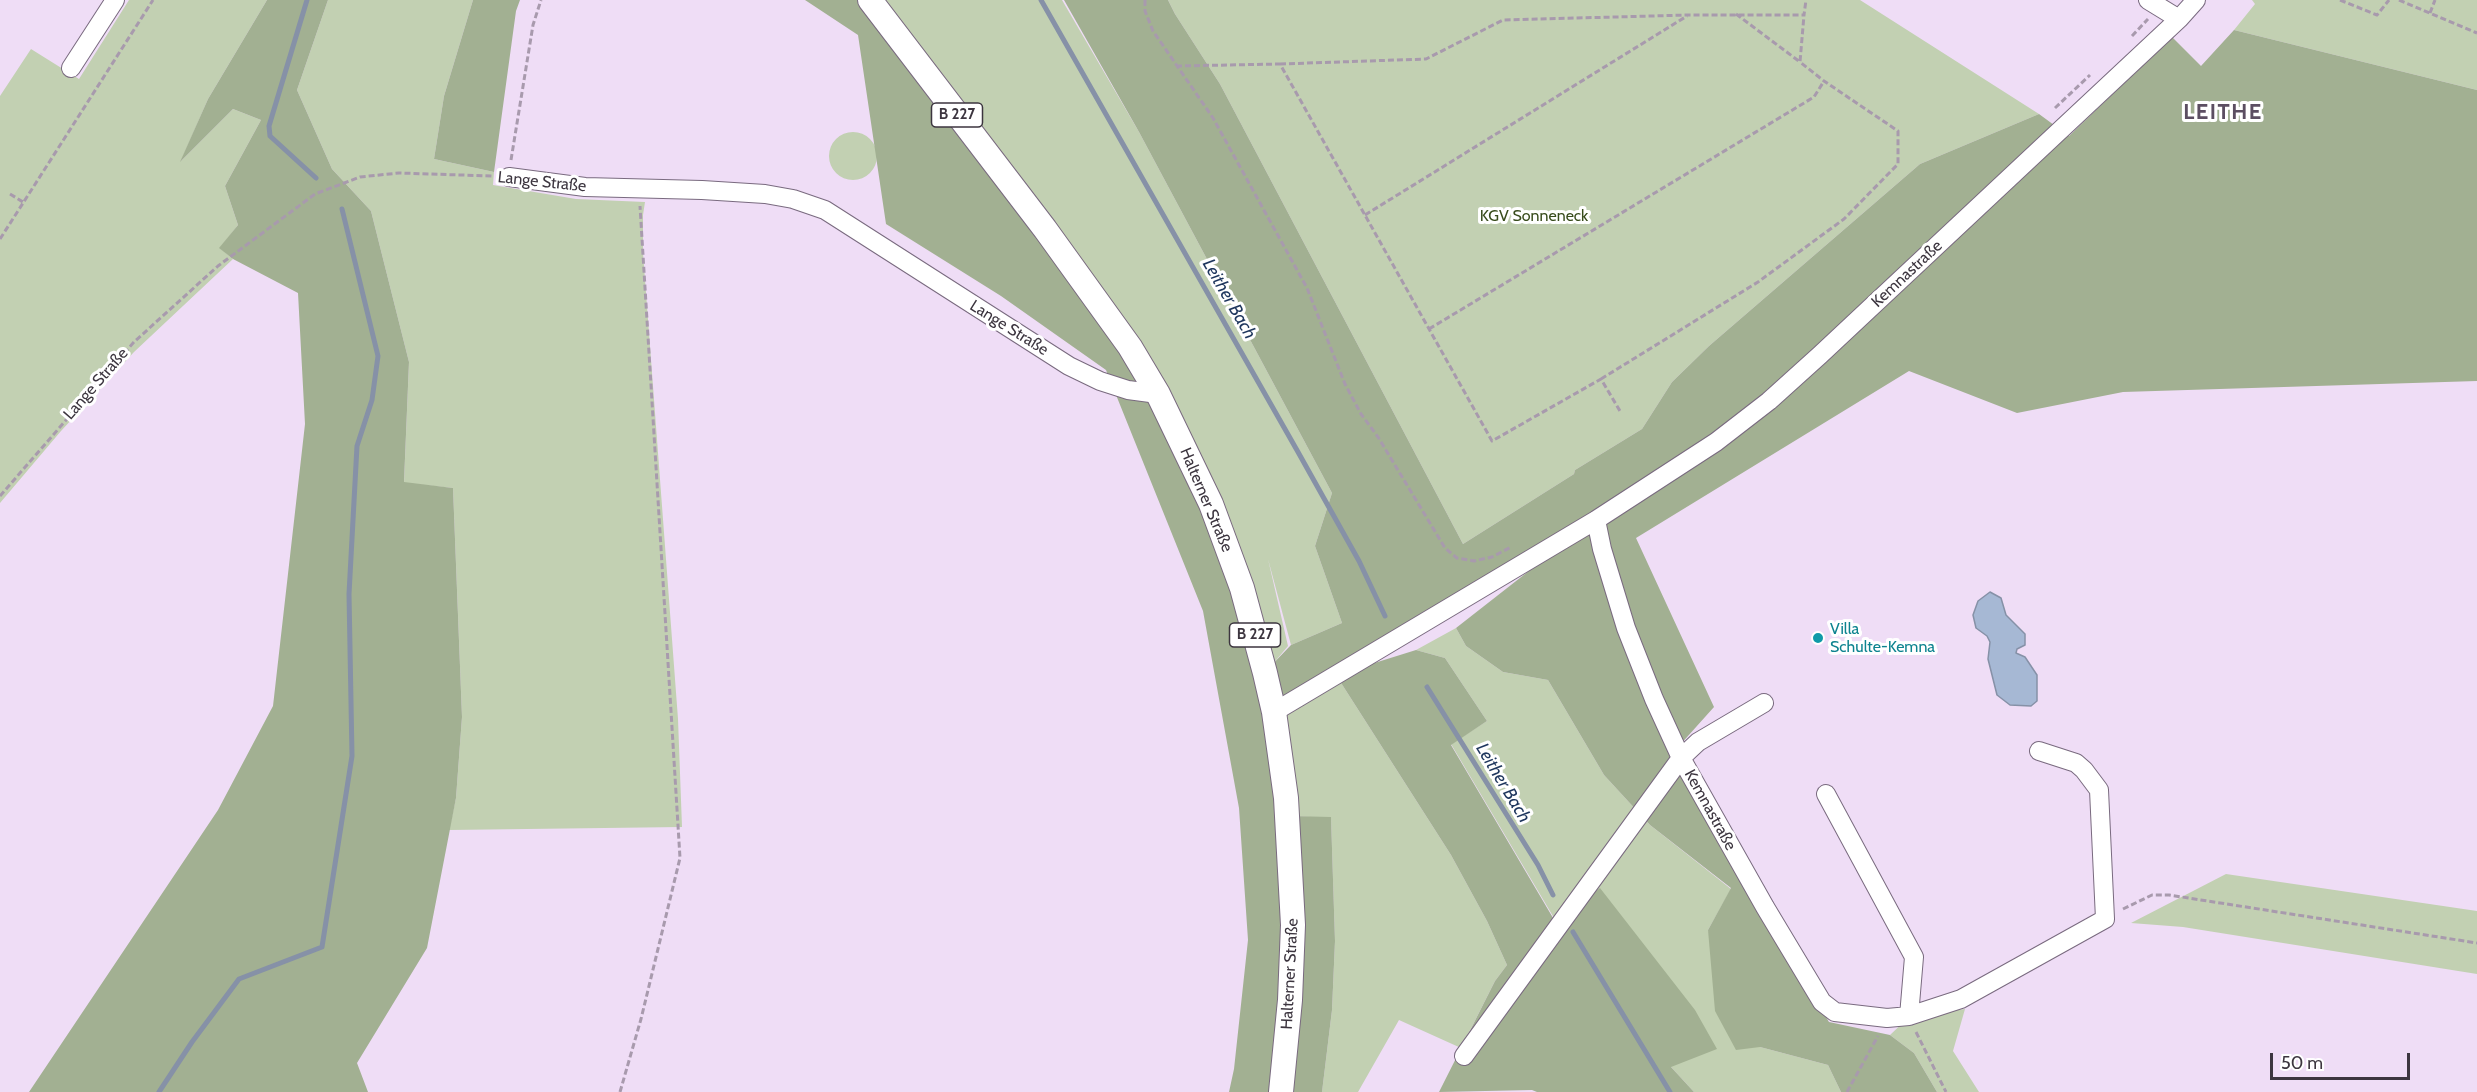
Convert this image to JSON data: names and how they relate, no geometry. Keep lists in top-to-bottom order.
{
  "streets": {
    "main road": ["B 227", "Halterner Straße"],
    "street": ["Lange Straße", "Kemnastraße"]
  },
  "crossings": [
    ["Lange Straße", "Halterner Straße"],
    ["Kemnastraße", "Halterner Straße"]
  ],
  "districts": ["LEITHE"],
  "water": ["Leither Bach"],
  "parks": ["KGV Sonneneck"],
  "places": ["Villa Schulte-Kemna"],
  "scale_bar": "50 m"
}
